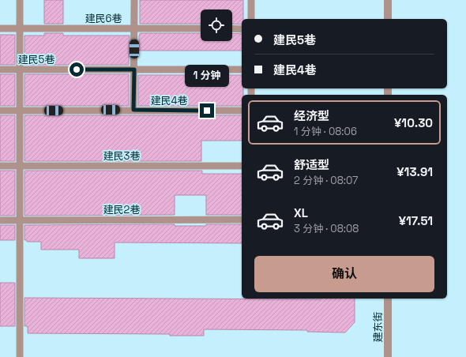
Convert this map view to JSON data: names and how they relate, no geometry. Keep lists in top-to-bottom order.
{
  "streets": {
    "street": ["建东街"],
    "lane": [
      "建民6巷",
      "建民5巷",
      "建民4巷",
      "建民3巷",
      "建民2巷"
    ]
  },
  "page": {
    "banner": ["建民5巷", "建民4巷"],
    "bubble": "1 分钟",
    "list": [
      {
        "name": "经济型",
        "note": "1 分钟 · 08:06",
        "value": "¥10.30"
      },
      {
        "name": "舒适型",
        "note": "2 分钟 · 08:07",
        "value": "¥13.91"
      },
      {
        "name": "XL",
        "note": "3 分钟 · 08:08",
        "value": "¥17.51"
      }
    ],
    "buttons": "确认"
  }
}
